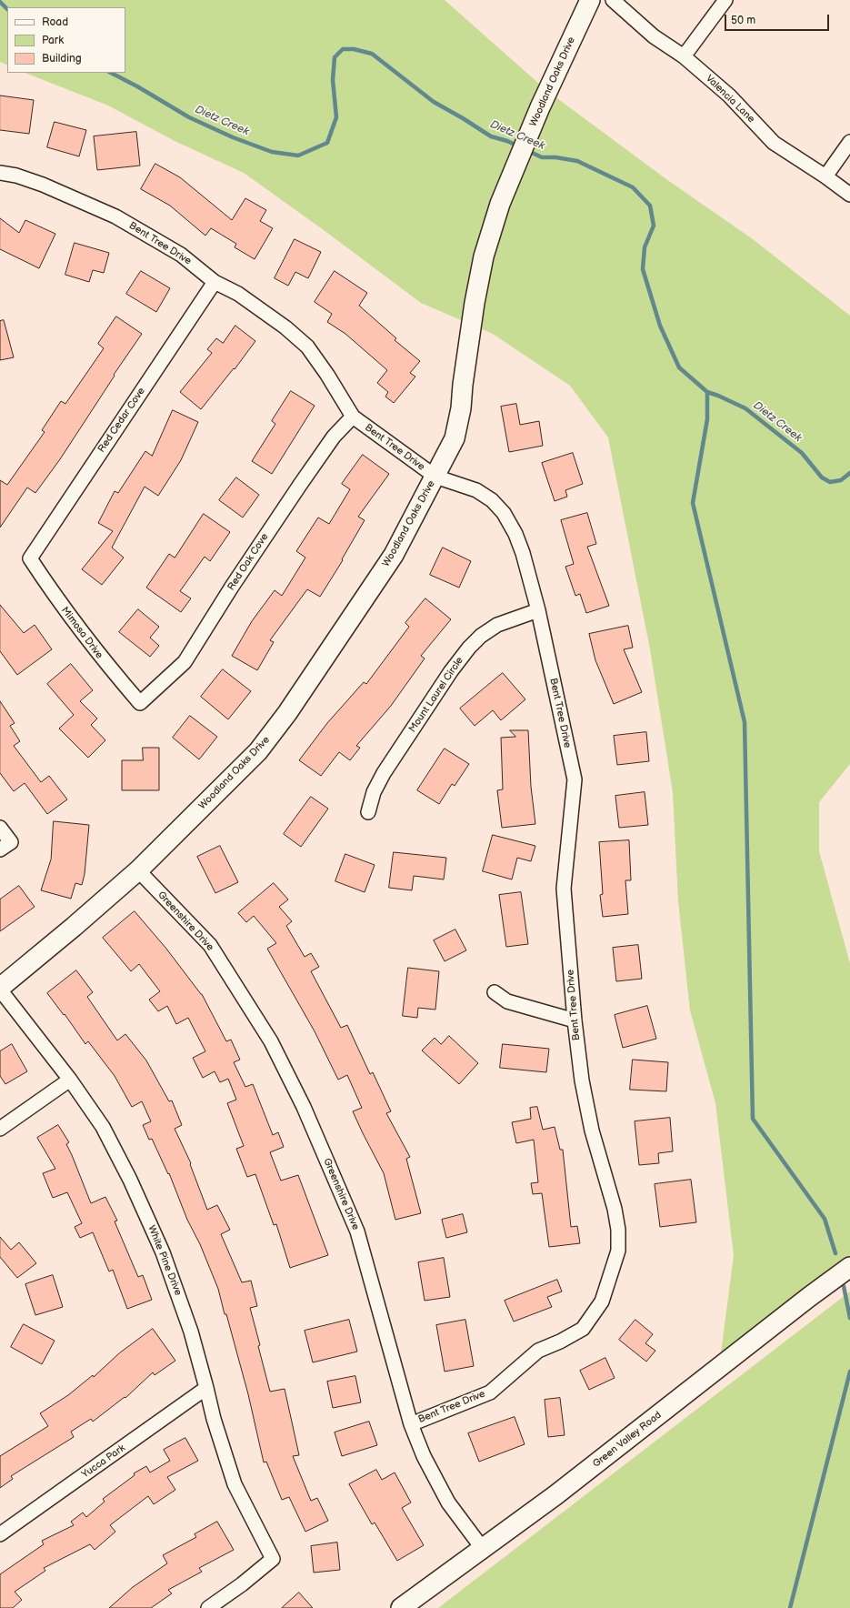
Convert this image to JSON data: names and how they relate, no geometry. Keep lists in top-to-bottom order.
{
  "streets": {
    "street": [
      "Woodland Oaks Drive",
      "Valencia Lane",
      "Bent Tree Drive",
      "Red Cedar Cove",
      "Red Oak Cove",
      "Mimosa Drive",
      "Mount Laurel Circle",
      "Greenshire Drive",
      "White Pine Drive",
      "Green Valley Road",
      "Yucca Park"
    ]
  },
  "crossings": [
    ["Woodland Oaks Drive", "Bent Tree Drive"],
    ["Woodland Oaks Drive", "Greenshire Drive"],
    ["Woodland Oaks Drive", "White Pine Drive"],
    ["Bent Tree Drive", "Red Cedar Cove"],
    ["Bent Tree Drive", "Red Oak Cove"],
    ["Bent Tree Drive", "Mount Laurel Circle"],
    ["Bent Tree Drive", "Greenshire Drive"],
    ["Red Cedar Cove", "Mimosa Drive"],
    ["Red Oak Cove", "Mimosa Drive"],
    ["Greenshire Drive", "Green Valley Road"],
    ["White Pine Drive", "Yucca Park"]
  ],
  "water": ["Dietz Creek"],
  "legend": ["Road", "Park", "Building"],
  "scale_bar": "50 m"
}
